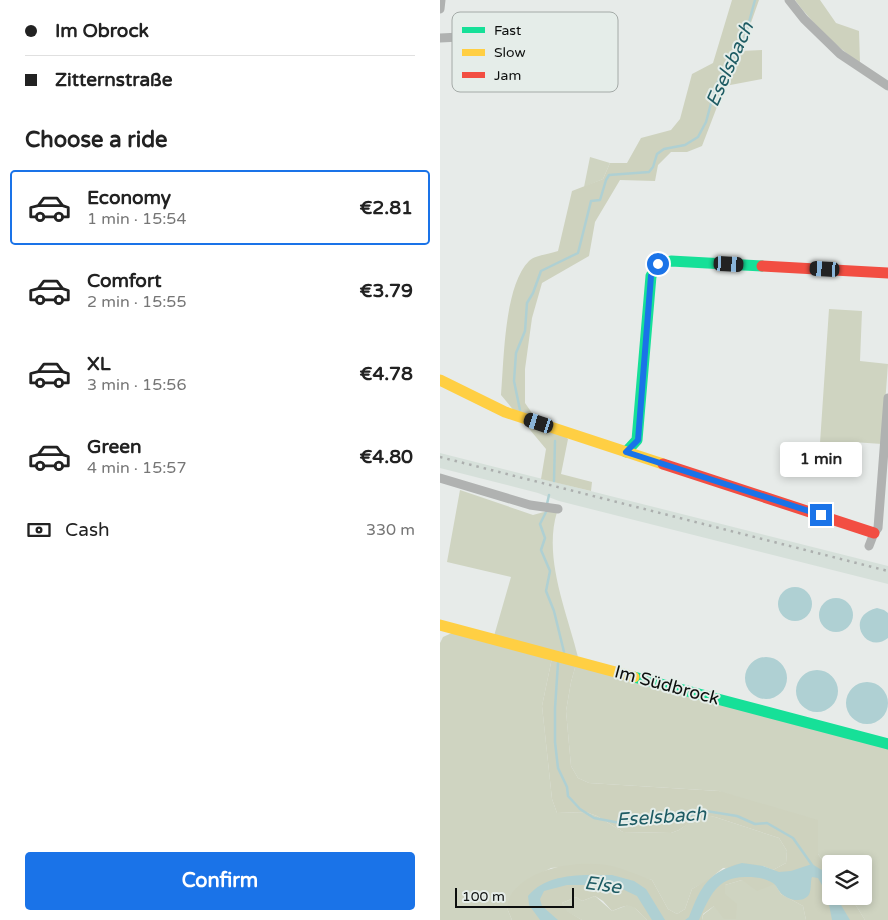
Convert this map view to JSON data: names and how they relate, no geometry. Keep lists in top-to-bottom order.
{
  "streets": {
    "street": ["Im Südbrock"]
  },
  "water": ["Eselsbach", "Else"],
  "legend": ["Fast", "Slow", "Jam"],
  "scale_bar": "100 m",
  "page": {
    "banner": ["Im Obrock", "Zitternstraße"],
    "heading": "Choose a ride",
    "list": [
      {
        "name": "Economy",
        "note": "1 min · 15:54",
        "value": "€2.81"
      },
      {
        "name": "Comfort",
        "note": "2 min · 15:55",
        "value": "€3.79"
      },
      {
        "name": "XL",
        "note": "3 min · 15:56",
        "value": "€4.78"
      },
      {
        "name": "Green",
        "note": "4 min · 15:57",
        "value": "€4.80"
      }
    ],
    "bubble": "1 min",
    "pay": ["Cash", "330 m"],
    "buttons": "Confirm",
    "scale": "100 m"
  }
}
